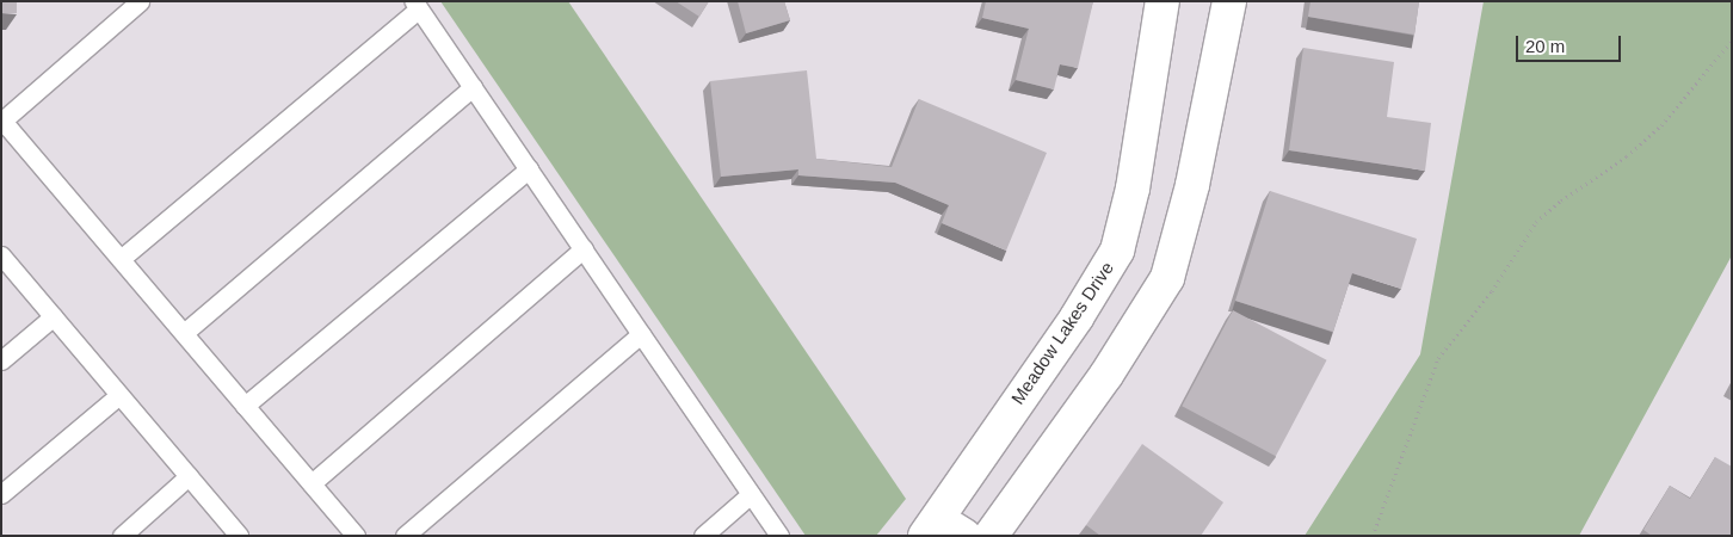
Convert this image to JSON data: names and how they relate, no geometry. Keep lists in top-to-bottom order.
{
  "streets": {
    "street": ["Meadow Lakes Drive"]
  },
  "scale_bar": "20 m"
}
